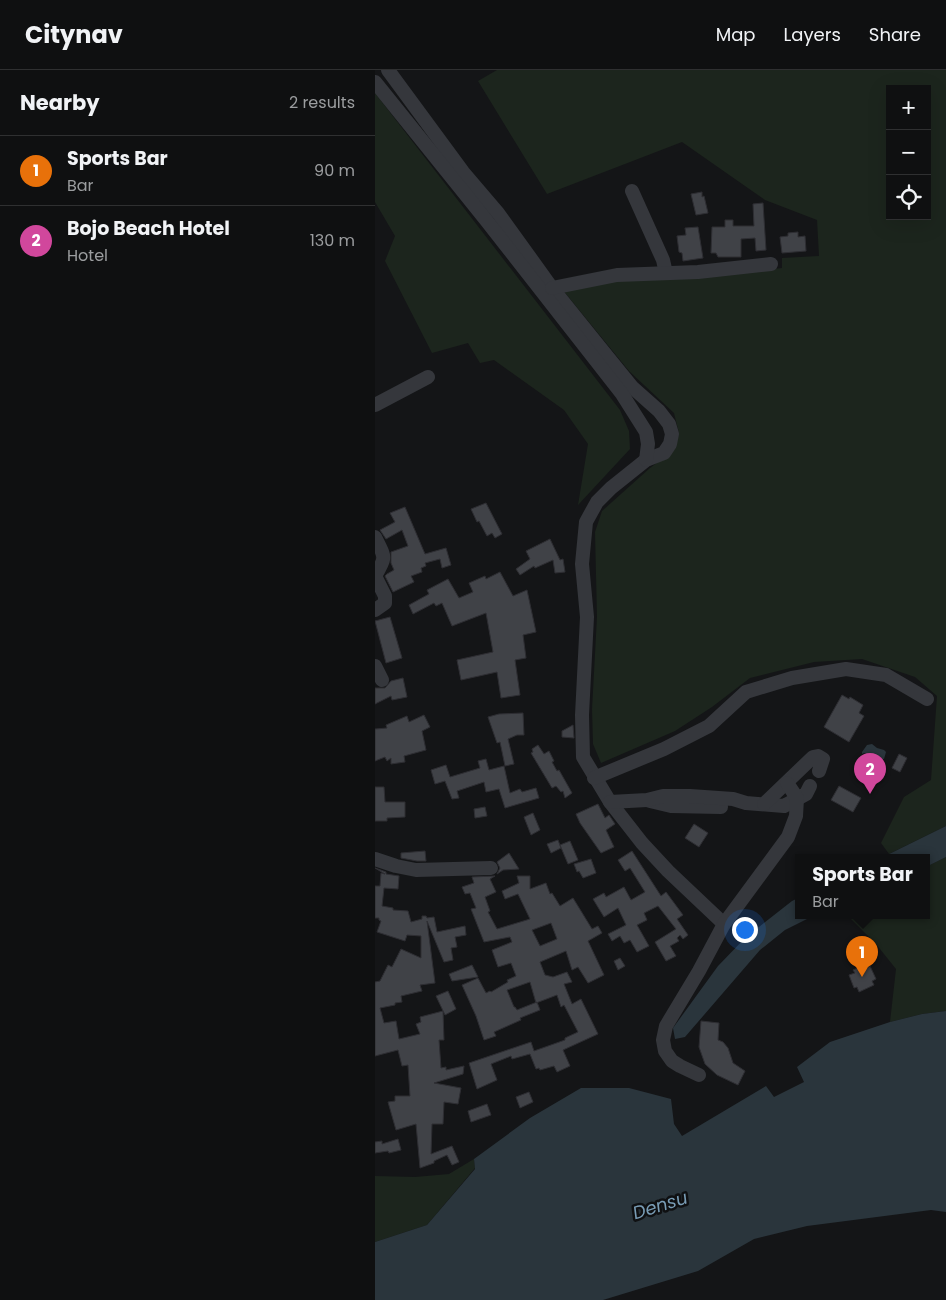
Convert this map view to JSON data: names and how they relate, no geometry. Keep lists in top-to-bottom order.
{
  "water": ["Densu"],
  "page": {
    "header": "Citynav",
    "nav": ["Map", "Layers", "Share"],
    "heading": ["Nearby", "2 results"],
    "map_buttons": ["+", "−"],
    "list": [
      {
        "mark": "1",
        "name": "Sports Bar",
        "note": "Bar",
        "value": "90 m"
      },
      {
        "mark": "2",
        "name": "Bojo Beach Hotel",
        "note": "Hotel",
        "value": "130 m"
      }
    ],
    "pins": ["2", "1"],
    "popup": ["Sports Bar", "Bar"]
  }
}
